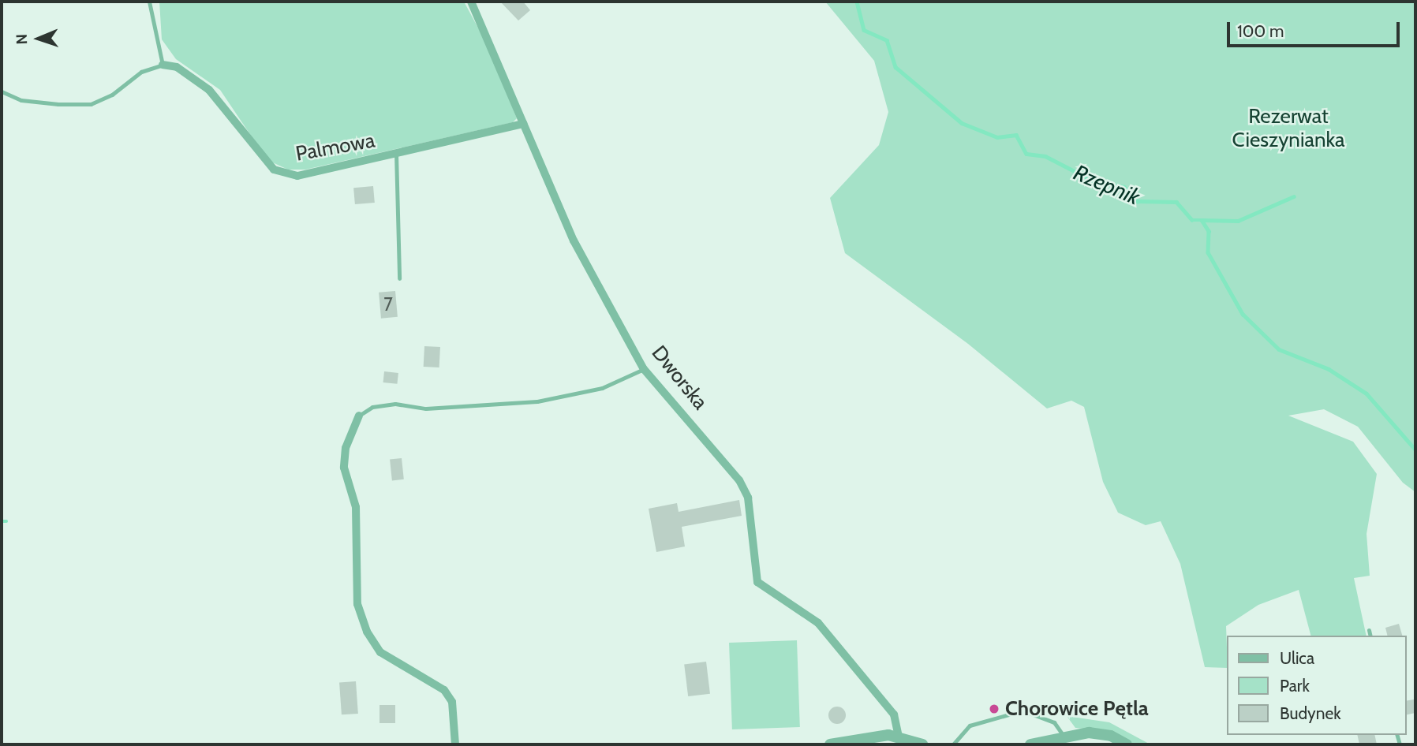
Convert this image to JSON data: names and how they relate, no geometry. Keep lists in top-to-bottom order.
{
  "streets": {
    "street": ["Palmowa", "Dworska"]
  },
  "crossings": [
    ["Palmowa", "Dworska"]
  ],
  "water": ["Rzepnik"],
  "parks": ["Rezerwat Cieszynianka"],
  "places": ["Chorowice Pętla"],
  "house_numbers": ["7"],
  "legend": ["Ulica", "Park", "Budynek"],
  "scale_bar": "100 m",
  "north": "left"
}
